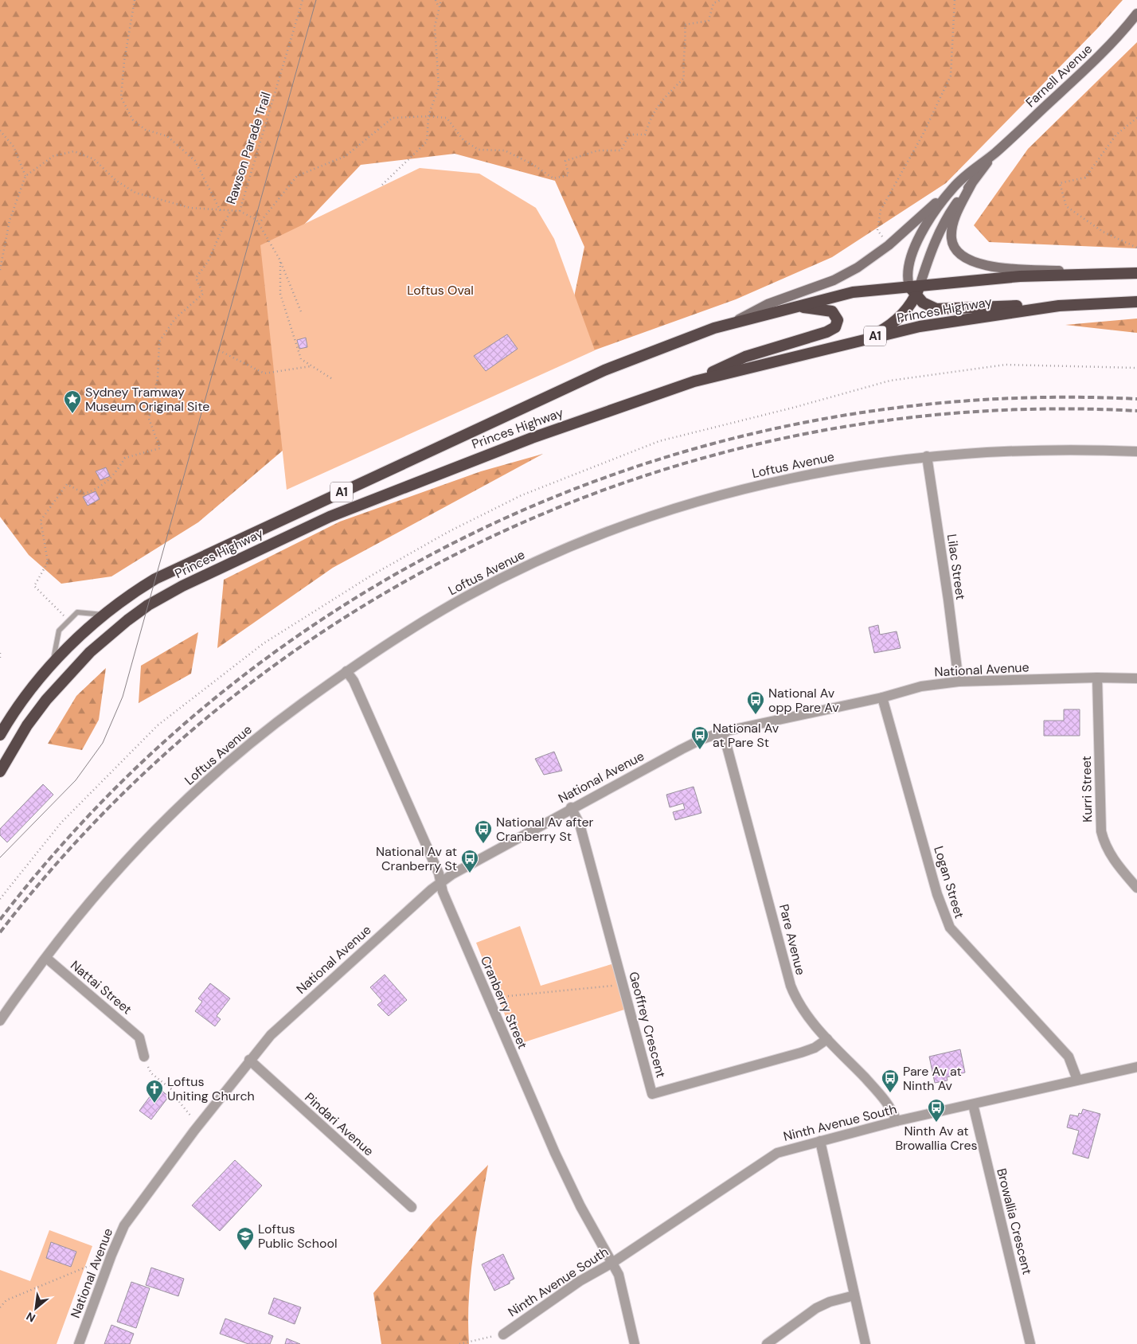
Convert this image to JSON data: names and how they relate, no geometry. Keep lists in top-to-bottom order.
{
  "streets": {
    "highway": ["Princes Highway", "A1"],
    "main road": ["Farnell Avenue"],
    "street": [
      "Loftus Avenue",
      "Lilac Street",
      "National Avenue",
      "Kurri Street",
      "Logan Street",
      "Pare Avenue",
      "Nattai Street",
      "Cranberry Street",
      "Geoffrey Crescent",
      "Ninth Avenue South",
      "Pindari Avenue",
      "Browallia Crescent"
    ],
    "path": ["Rawson Parade Trail"]
  },
  "crossings": [
    ["Farnell Avenue", "Princes Highway"],
    ["Loftus Avenue", "Lilac Street"],
    ["Loftus Avenue", "Nattai Street"],
    ["Loftus Avenue", "Cranberry Street"],
    ["Lilac Street", "National Avenue"],
    ["National Avenue", "Kurri Street"],
    ["National Avenue", "Logan Street"],
    ["National Avenue", "Pare Avenue"],
    ["National Avenue", "Cranberry Street"],
    ["National Avenue", "Geoffrey Crescent"],
    ["National Avenue", "Pindari Avenue"],
    ["Logan Street", "Ninth Avenue South"],
    ["Pare Avenue", "Geoffrey Crescent"],
    ["Pare Avenue", "Ninth Avenue South"],
    ["Cranberry Street", "Ninth Avenue South"],
    ["Ninth Avenue South", "Browallia Crescent"]
  ],
  "parks": ["Loftus Oval"],
  "places": {
    "place": ["Sydney Tramway Museum Original Site"],
    "bus stop": [
      "National Av opp Pare Av",
      "National Av at Pare St",
      "National Av after Cranberry St",
      "National Av at Cranberry St",
      "Pare Av at Ninth Av",
      "Ninth Av at Browallia Cres"
    ],
    "church": ["Loftus Uniting Church"],
    "school or university": ["Loftus Public School"]
  },
  "north": "bottom left"
}
